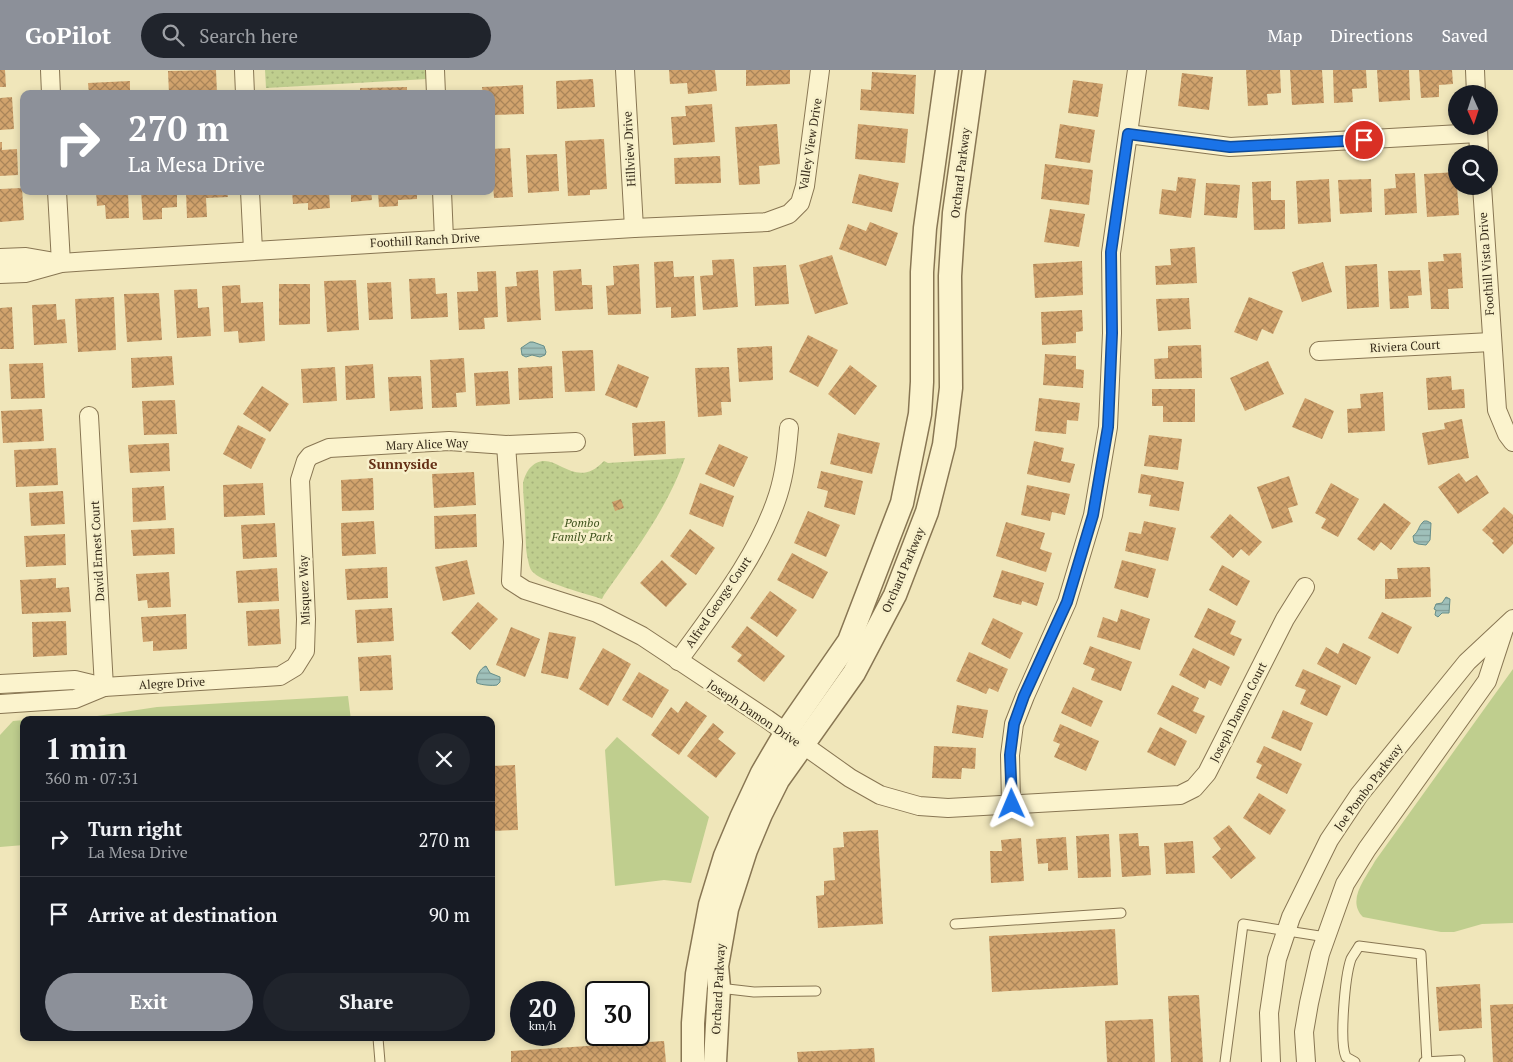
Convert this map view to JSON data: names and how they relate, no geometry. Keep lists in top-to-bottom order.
{
  "streets": {
    "street": [
      "Valley View Drive",
      "Hillview Drive",
      "Orchard Parkway",
      "Foothill Ranch Drive",
      "Foothill Vista Drive",
      "Riviera Court",
      "Mary Alice Way",
      "David Ernest Court",
      "Misquez Way",
      "Alfred George Court",
      "Alegre Drive",
      "Joseph Damon Court",
      "Joseph Damon Drive",
      "Joe Pombo Parkway"
    ]
  },
  "crossings": [
    ["Valley View Drive", "Foothill Ranch Drive"],
    ["Hillview Drive", "Foothill Ranch Drive"],
    ["Orchard Parkway", "Joseph Damon Drive"],
    ["Foothill Vista Drive", "Riviera Court"],
    ["Mary Alice Way", "Misquez Way"],
    ["Mary Alice Way", "Joseph Damon Drive"],
    ["David Ernest Court", "Alegre Drive"],
    ["Misquez Way", "Alegre Drive"],
    ["Alfred George Court", "Joseph Damon Drive"],
    ["Joseph Damon Court", "Joseph Damon Drive"]
  ],
  "districts": ["Sunnyside"],
  "parks": ["Pombo Family Park"],
  "north": "bottom",
  "page": {
    "header": "GoPilot",
    "search": "Search here",
    "nav": ["Map", "Directions", "Saved"],
    "turn": ["270 m", "La Mesa Drive"],
    "heading": ["1 min", "360 m · 07:31"],
    "list": [
      {
        "name": "Turn right",
        "note": "La Mesa Drive",
        "value": "270 m"
      },
      {
        "name": "Arrive at destination",
        "value": "90 m"
      }
    ],
    "buttons": ["Exit", "Share"],
    "speed": "20 km/h",
    "limit": "30"
  }
}
